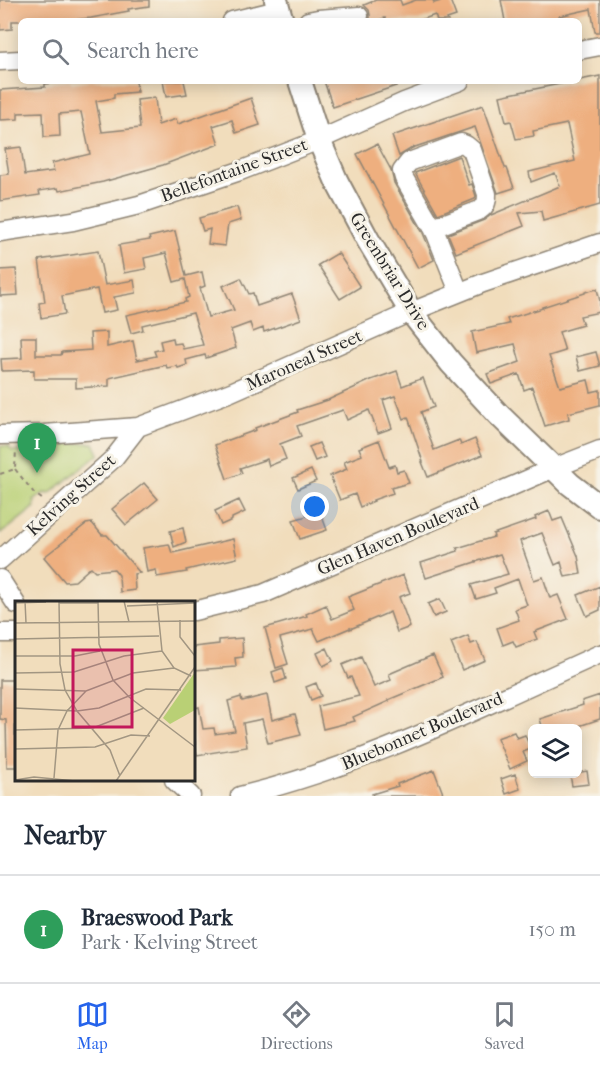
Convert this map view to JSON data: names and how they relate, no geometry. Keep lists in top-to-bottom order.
{
  "streets": {
    "main road": ["Greenbriar Drive"],
    "street": [
      "Bellefontaine Street",
      "Maroneal Street",
      "Kelving Street",
      "Glen Haven Boulevard",
      "Bluebonnet Boulevard"
    ]
  },
  "crossings": [
    ["Bellefontaine Street", "Greenbriar Drive"],
    ["Greenbriar Drive", "Maroneal Street"],
    ["Greenbriar Drive", "Glen Haven Boulevard"],
    ["Maroneal Street", "Kelving Street"]
  ],
  "page": {
    "search": "Search here",
    "pins": "1",
    "heading": "Nearby",
    "list": [
      {
        "mark": "1",
        "name": "Braeswood Park",
        "note": "Park · Kelving Street",
        "value": "150 m"
      }
    ],
    "nav": ["Map", "Directions", "Saved"]
  }
}
